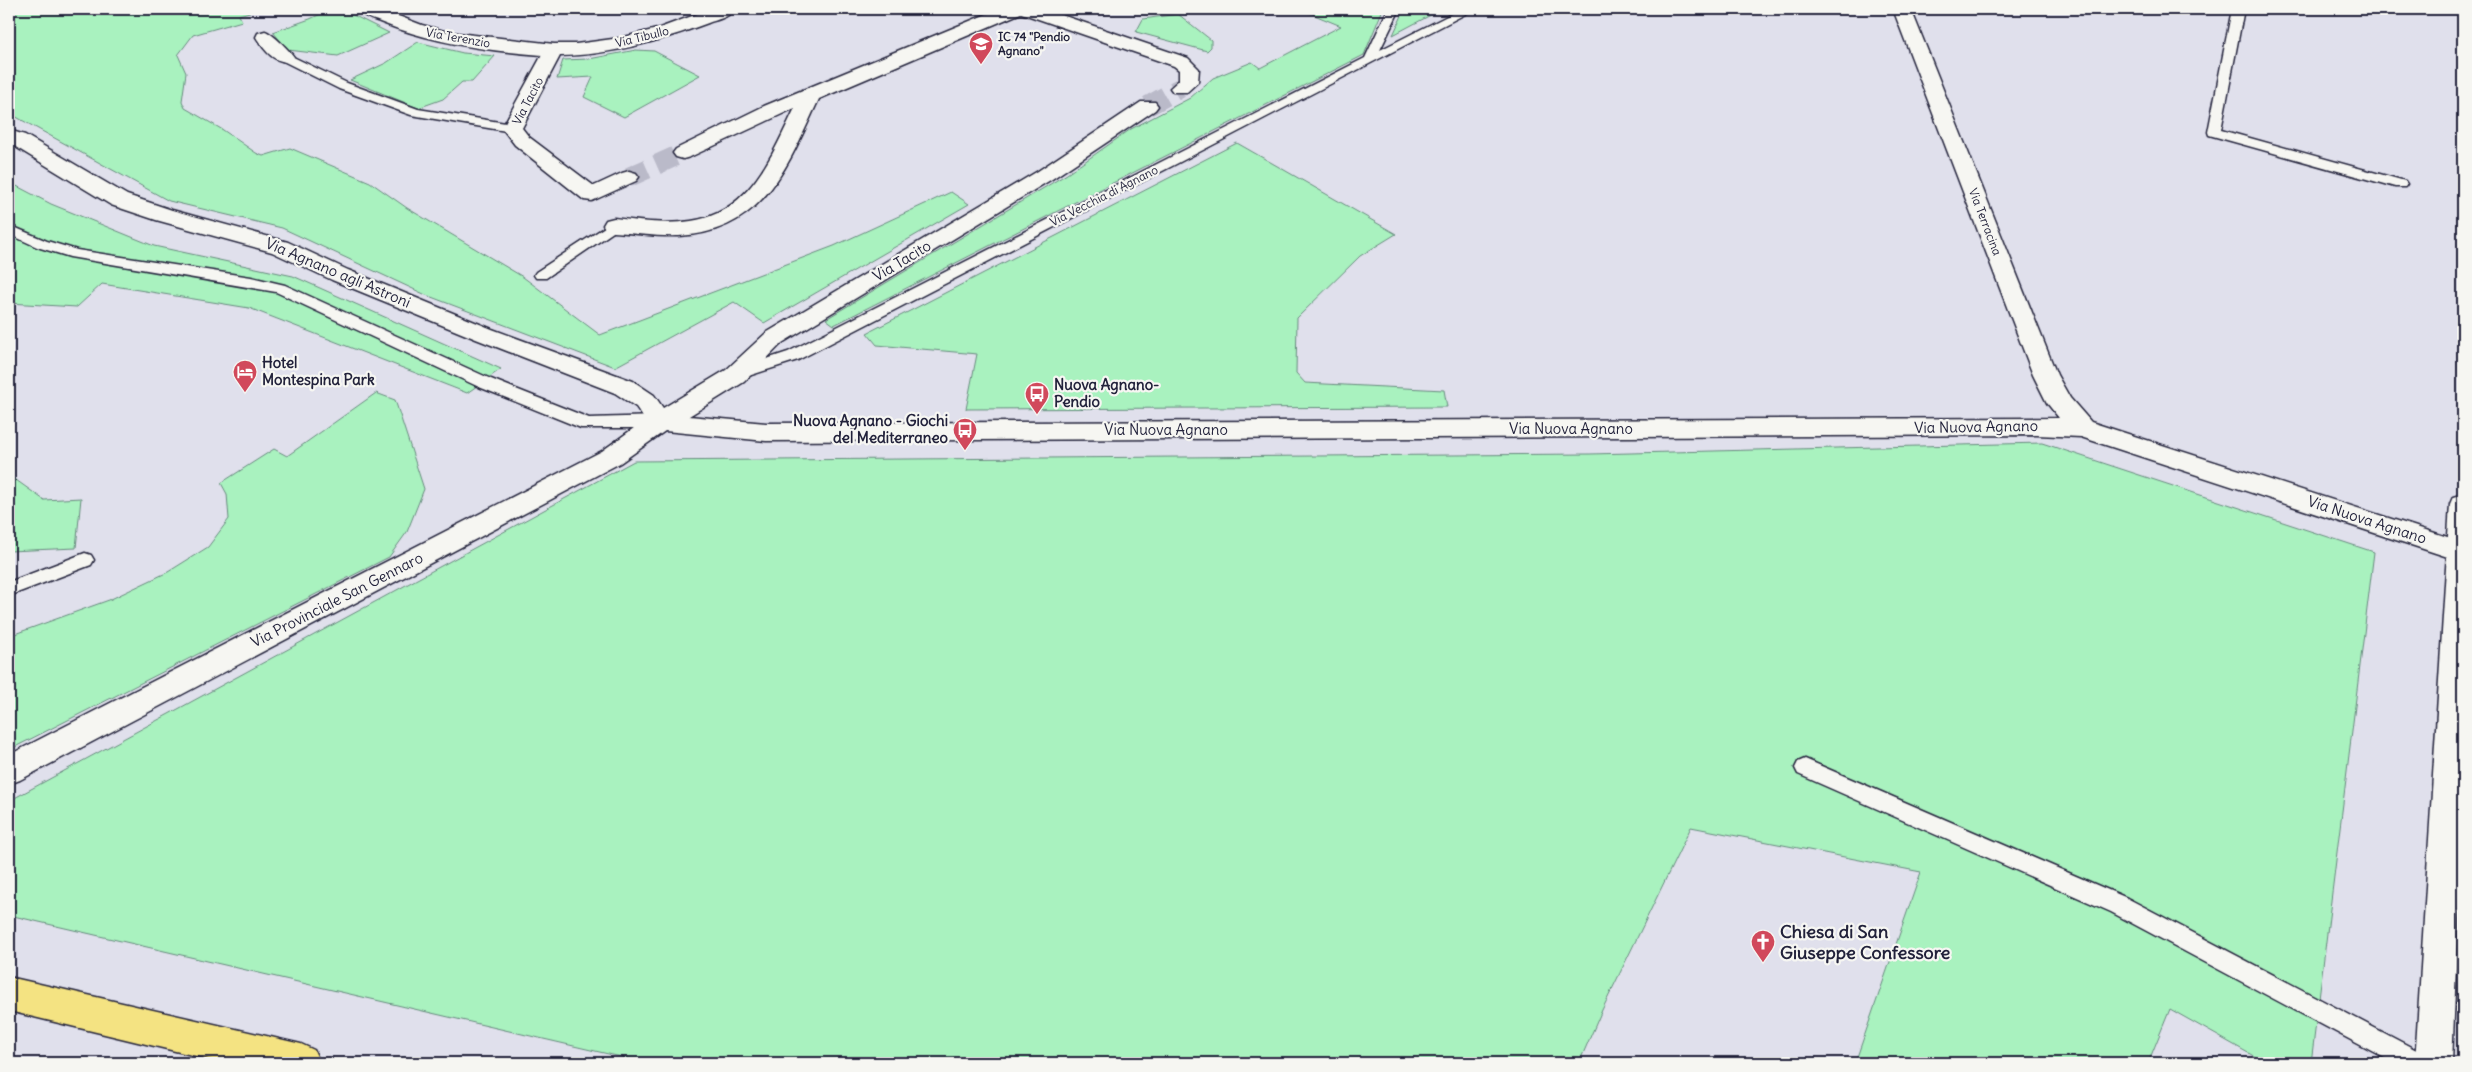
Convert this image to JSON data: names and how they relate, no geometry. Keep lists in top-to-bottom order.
{
  "streets": {
    "street": [
      "Via Tibullo",
      "Via Terenzio",
      "Via Tacito",
      "Via Terracina",
      "Via Agnano agli Astroni",
      "Via Nuova Agnano",
      "Via Provinciale San Gennaro"
    ],
    "lane": ["Via Vecchia di Agnano"]
  },
  "crossings": [
    ["Via Tibullo", "Via Terenzio"],
    ["Via Tibullo", "Via Tacito"],
    ["Via Terenzio", "Via Tacito"],
    ["Via Tacito", "Via Vecchia di Agnano"],
    ["Via Tacito", "Via Agnano agli Astroni"],
    ["Via Tacito", "Via Nuova Agnano"],
    ["Via Tacito", "Via Provinciale San Gennaro"],
    ["Via Terracina", "Via Nuova Agnano"],
    ["Via Agnano agli Astroni", "Via Nuova Agnano"],
    ["Via Agnano agli Astroni", "Via Provinciale San Gennaro"],
    ["Via Nuova Agnano", "Via Provinciale San Gennaro"]
  ],
  "places": {
    "school or university": ["IC 74 \"Pendio Agnano\""],
    "hotel": ["Hotel Montespina Park"],
    "bus stop": ["Nuova Agnano- Pendio", "Nuova Agnano - Giochi del Mediterraneo"],
    "church": ["Chiesa di San Giuseppe Confessore"]
  }
}
